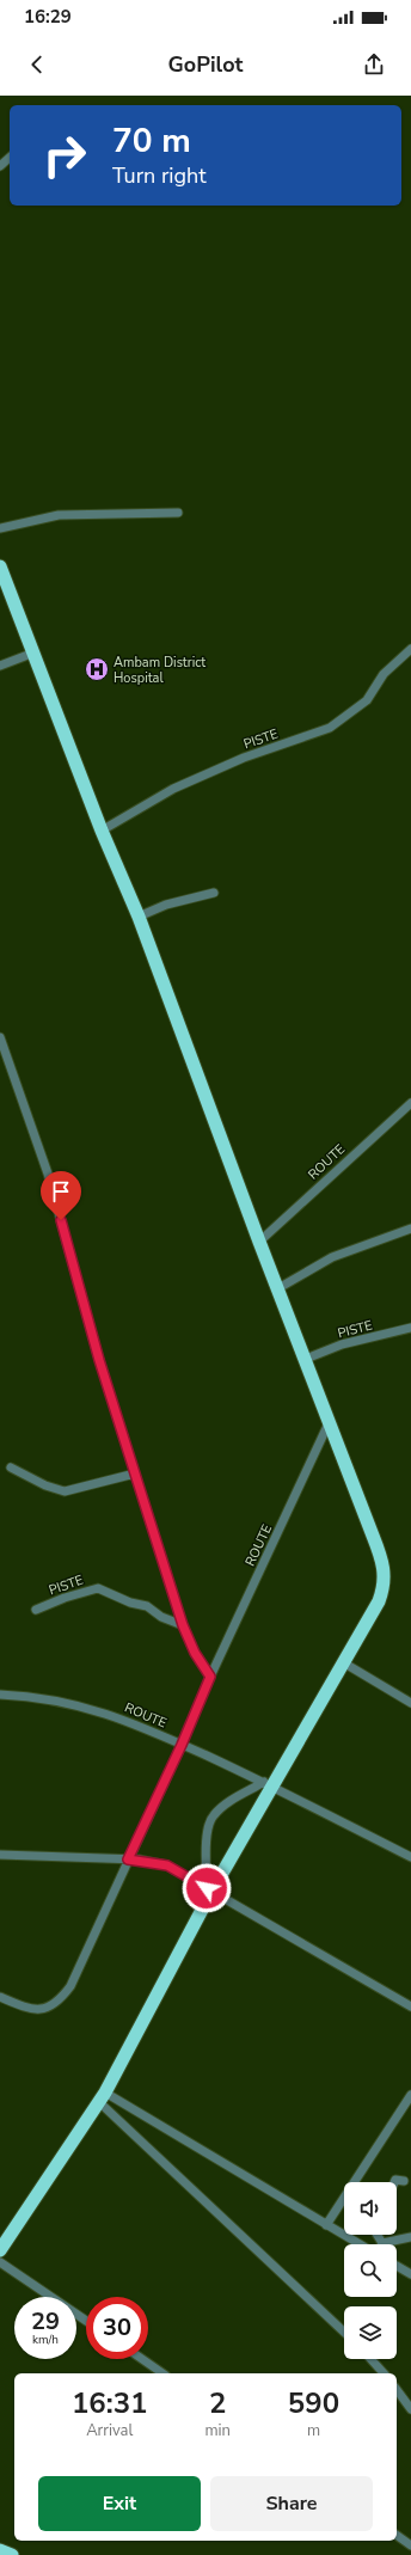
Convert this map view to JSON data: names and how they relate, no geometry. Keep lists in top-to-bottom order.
{
  "streets": {
    "street": ["PISTE", "ROUTE"]
  },
  "places": {
    "hospital": ["Ambam District Hospital"]
  },
  "page": {
    "status": "16:29",
    "header": "GoPilot",
    "turn": ["70 m", "Turn right"],
    "speed": "29 km/h",
    "limit": "30",
    "eta": [
      "16:31",
      "Arrival",
      "2",
      "min",
      "590",
      "m"
    ],
    "buttons": ["Exit", "Share"]
  }
}
